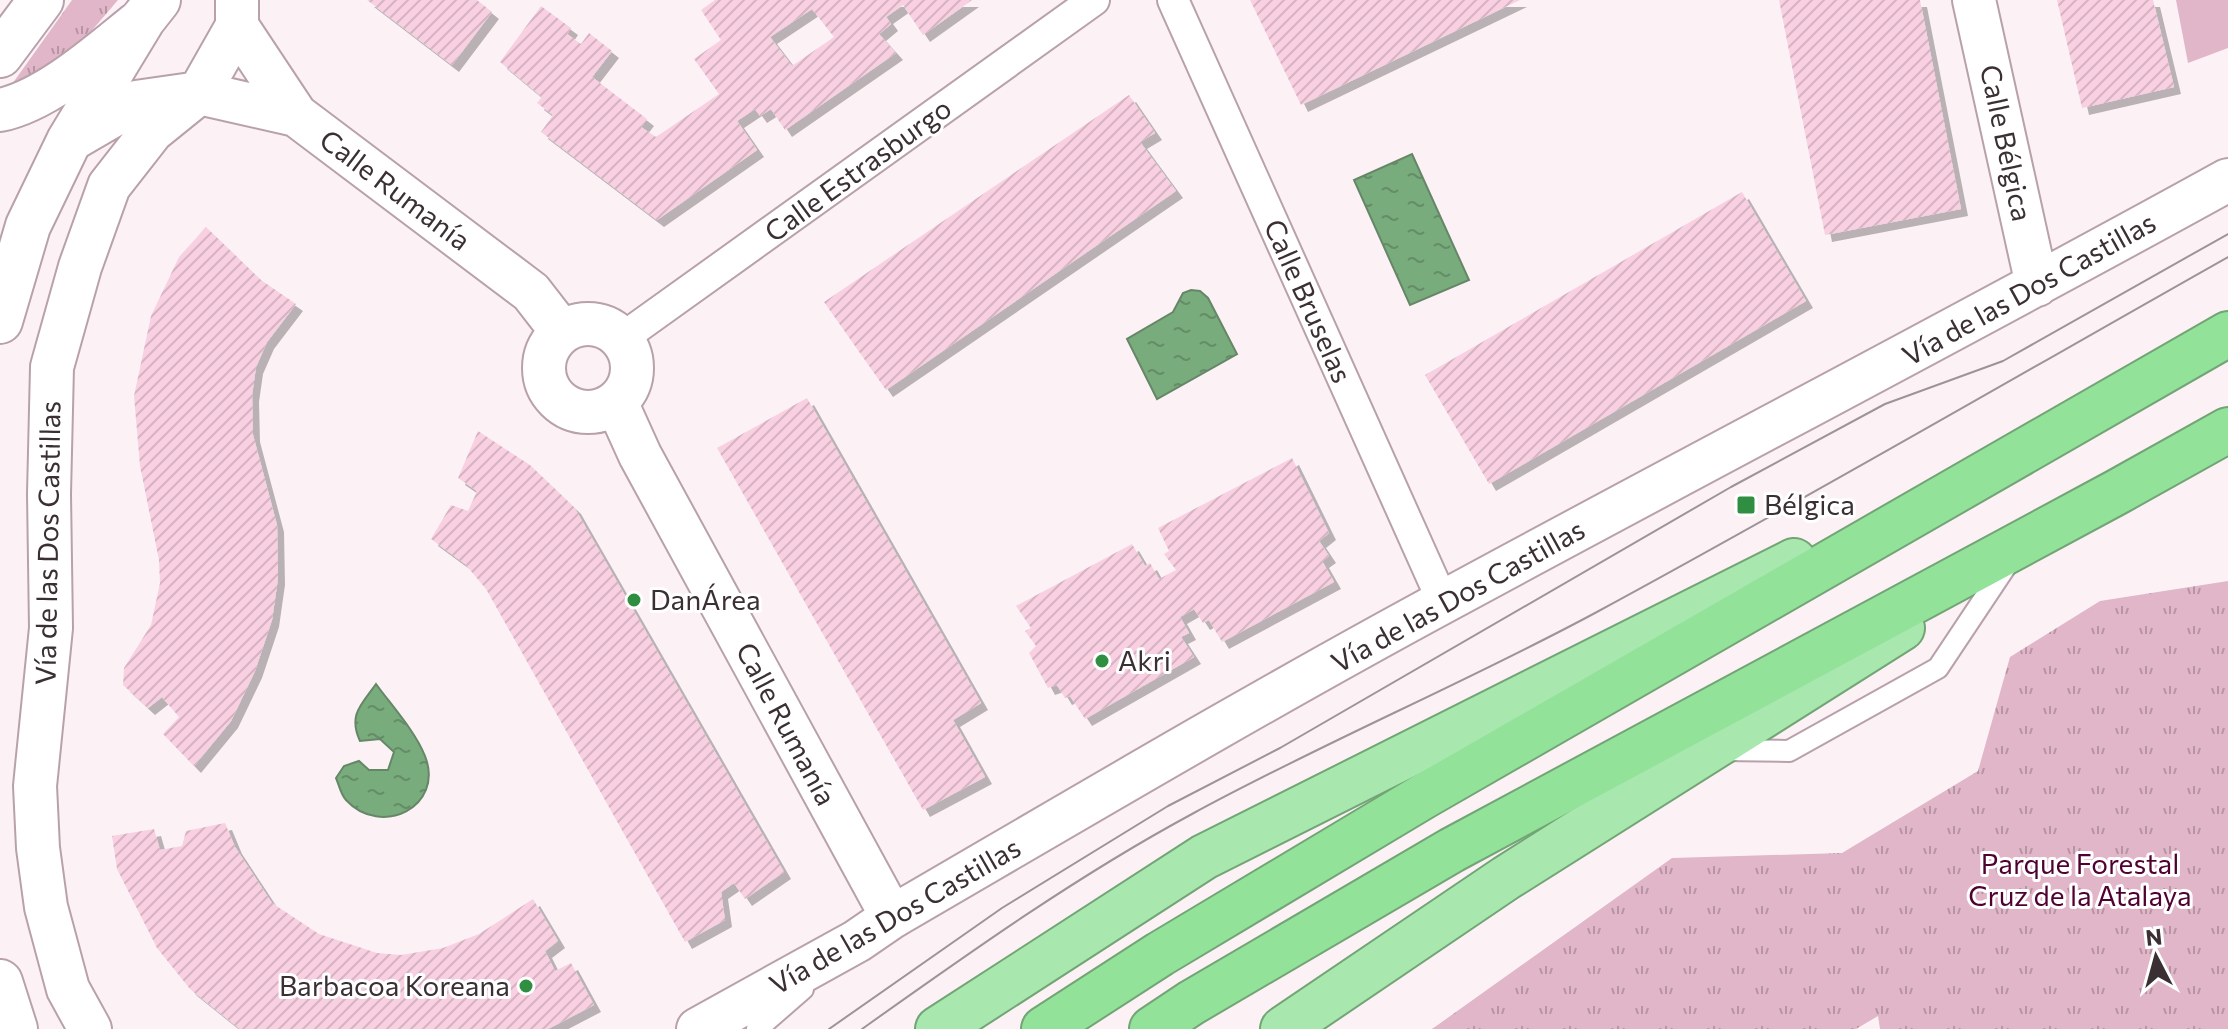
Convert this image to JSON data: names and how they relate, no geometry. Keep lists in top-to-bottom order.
{
  "streets": {
    "street": [
      "Calle Bélgica",
      "Calle Estrasburgo",
      "Calle Rumanía",
      "Vía de las Dos Castillas",
      "Calle Bruselas"
    ]
  },
  "crossings": [
    ["Calle Bélgica", "Vía de las Dos Castillas"],
    ["Calle Estrasburgo", "Calle Rumanía"],
    ["Calle Rumanía", "Vía de las Dos Castillas"],
    ["Vía de las Dos Castillas", "Calle Bruselas"]
  ],
  "parks": ["Parque Forestal Cruz de la Atalaya"],
  "places": {
    "transit": ["Bélgica"],
    "other": ["DanÁrea", "Akri", "Barbacoa Koreana"]
  },
  "north": "top"
}
